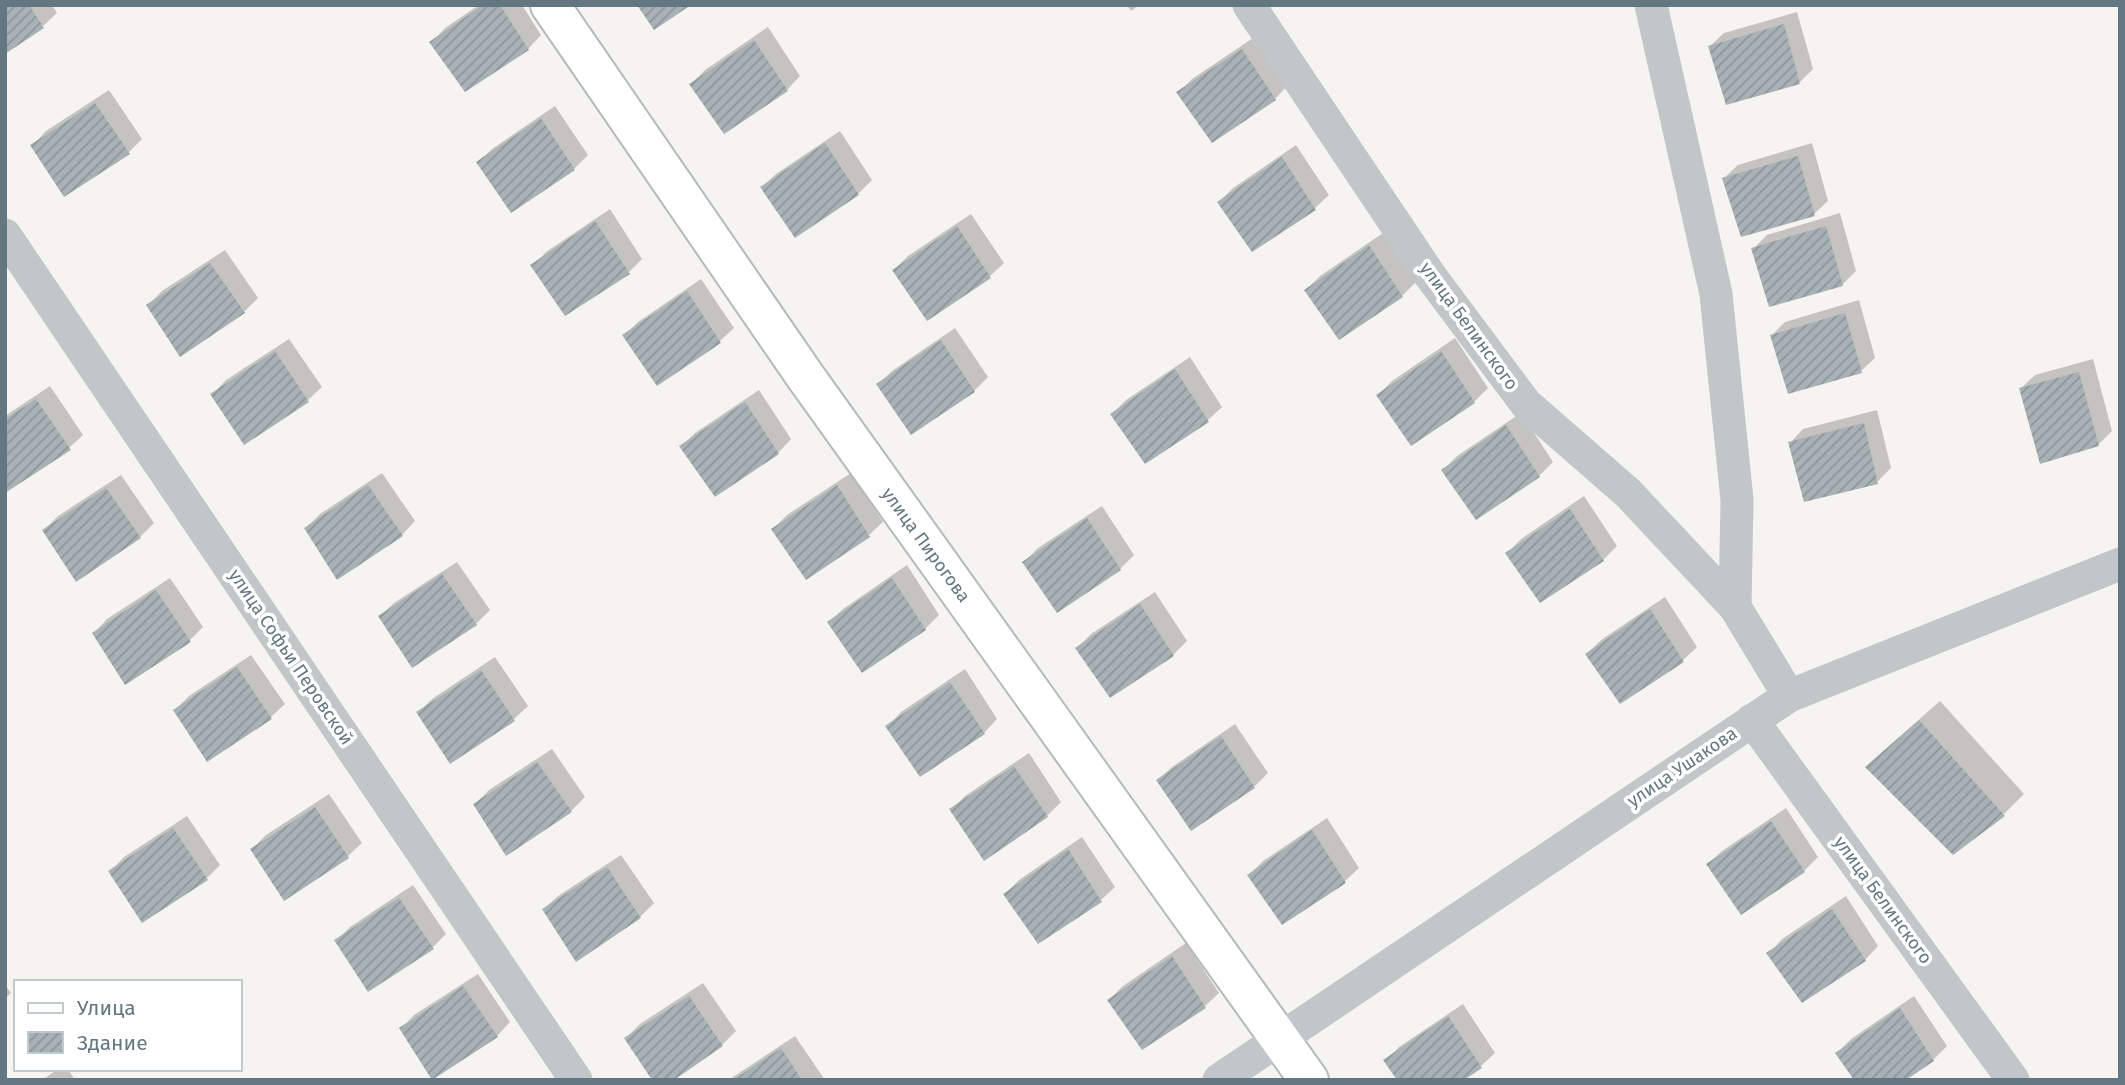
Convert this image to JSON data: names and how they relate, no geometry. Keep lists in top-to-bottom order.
{
  "streets": {
    "street": [
      "улица Белинского",
      "улица Пирогова",
      "улица Софьи Перовской",
      "улица Ушакова"
    ]
  },
  "crossings": [
    ["улица Белинского", "улица Ушакова"],
    ["улица Пирогова", "улица Ушакова"]
  ],
  "legend": ["Улица", "Здание"]
}
